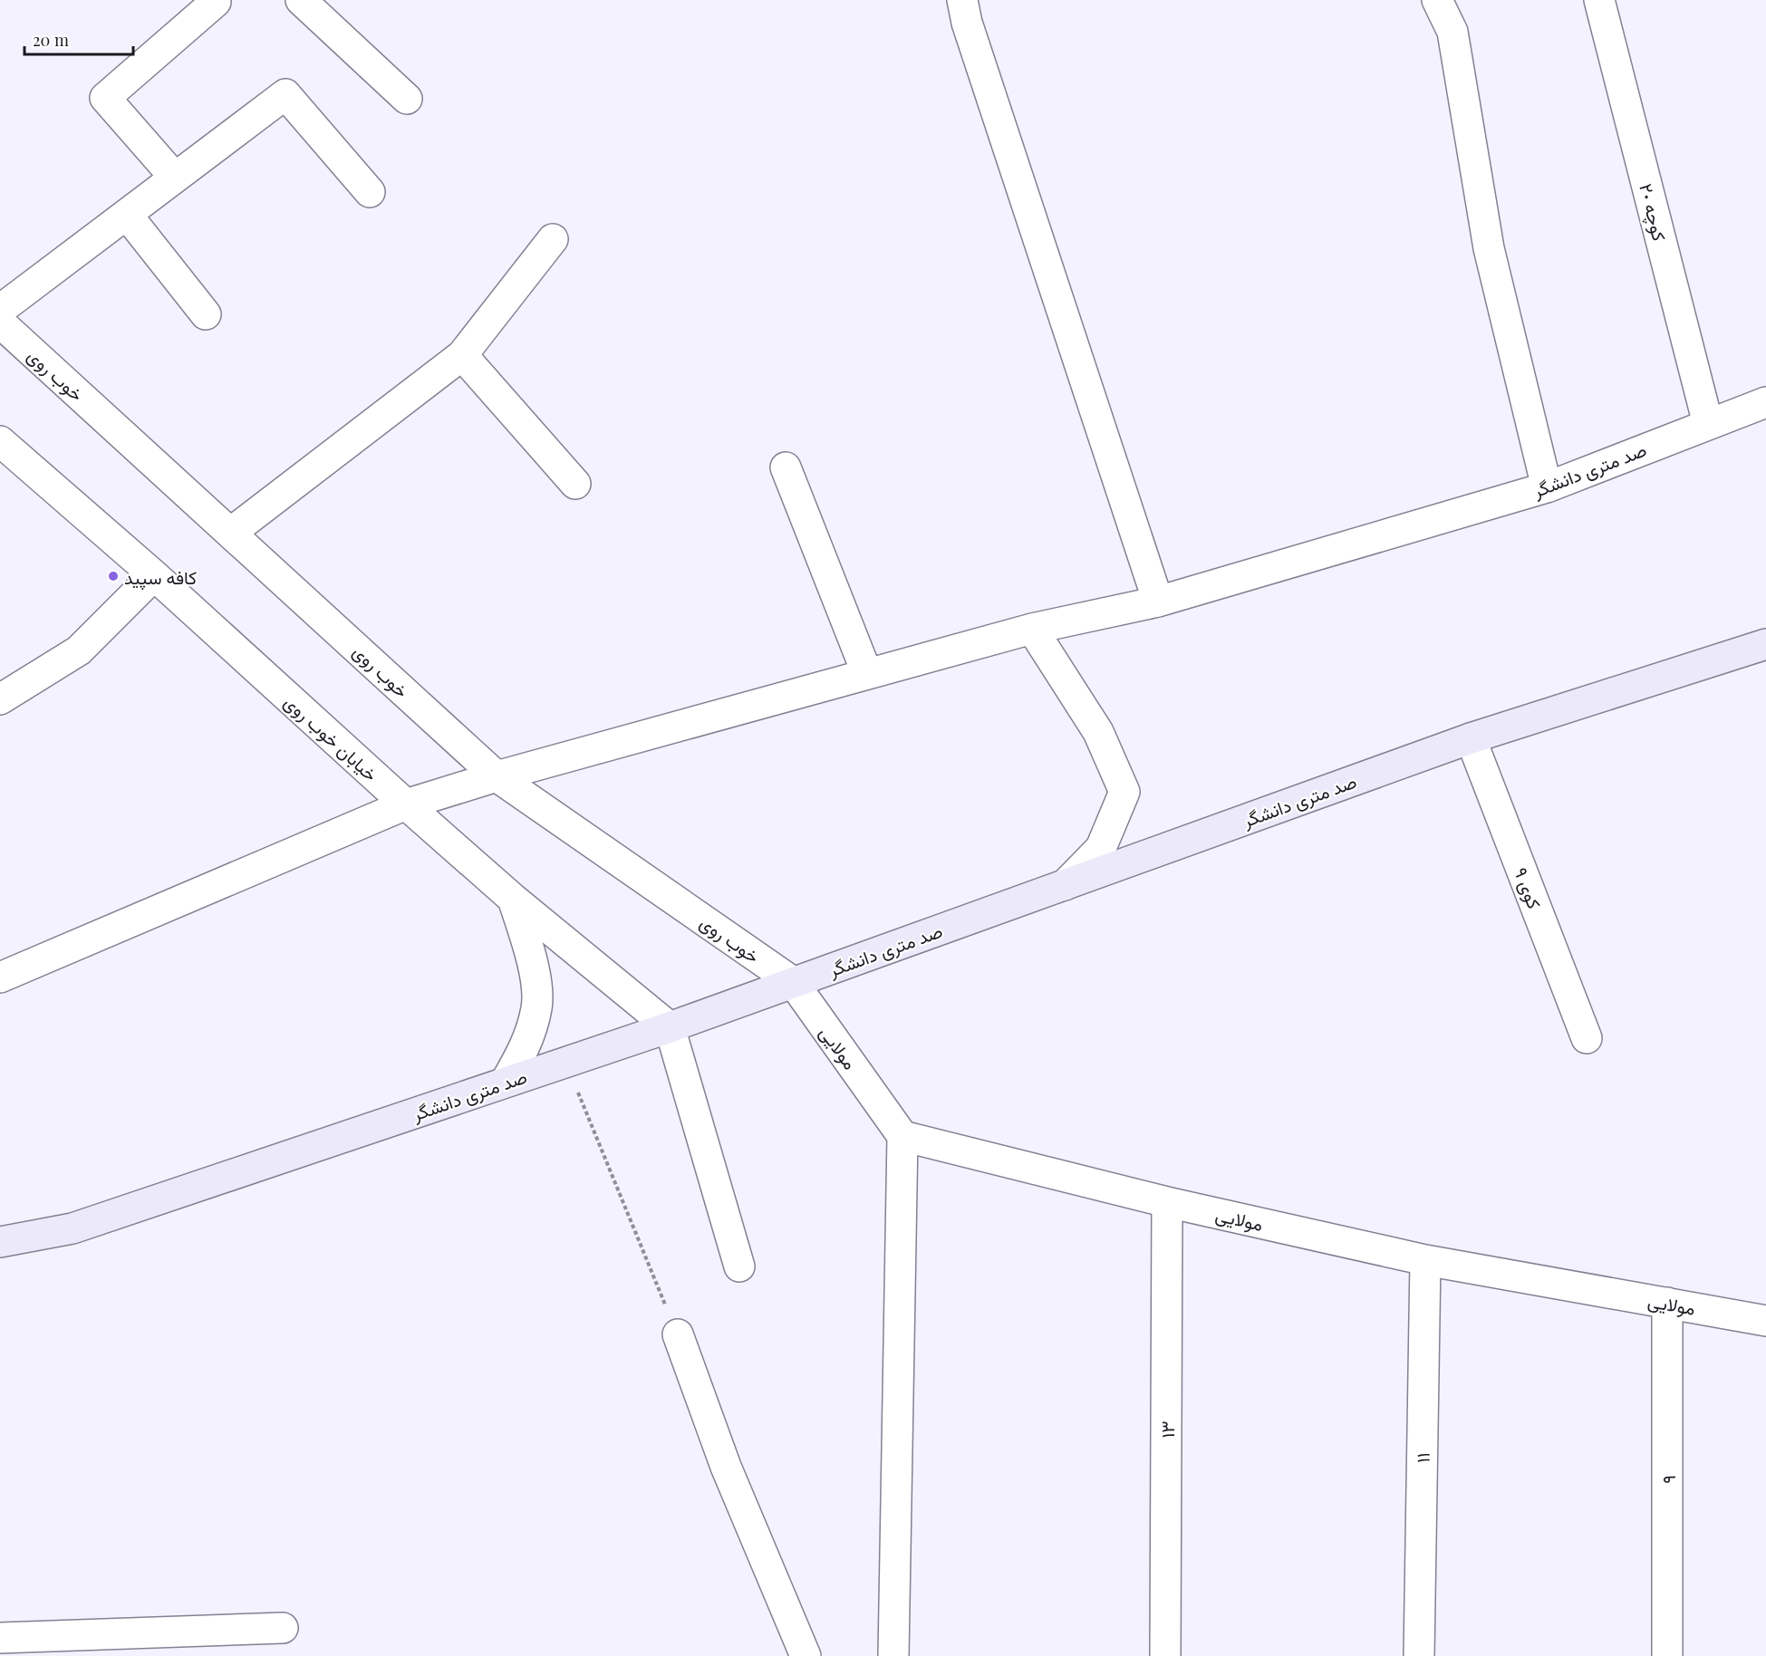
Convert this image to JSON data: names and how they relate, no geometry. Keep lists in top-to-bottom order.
{
  "streets": {
    "main road": ["صد متری دانشگر"],
    "street": [
      "کوچە ٢٠",
      "خوب روی",
      "خیابان خوب روی",
      "کوی ۹",
      "مولایی",
      "۱۳",
      "۱۱",
      "۹"
    ]
  },
  "crossings": [
    ["کوچە ٢٠", "صد متری دانشگر"],
    ["خوب روی", "صد متری دانشگر"],
    ["خوب روی", "مولایی"],
    ["صد متری دانشگر", "خیابان خوب روی"],
    ["صد متری دانشگر", "کوی ۹"],
    ["صد متری دانشگر", "مولایی"],
    ["مولایی", "۱۳"],
    ["مولایی", "۱۱"],
    ["مولایی", "۹"]
  ],
  "places": ["کافه سپید"],
  "scale_bar": "20 m"
}
